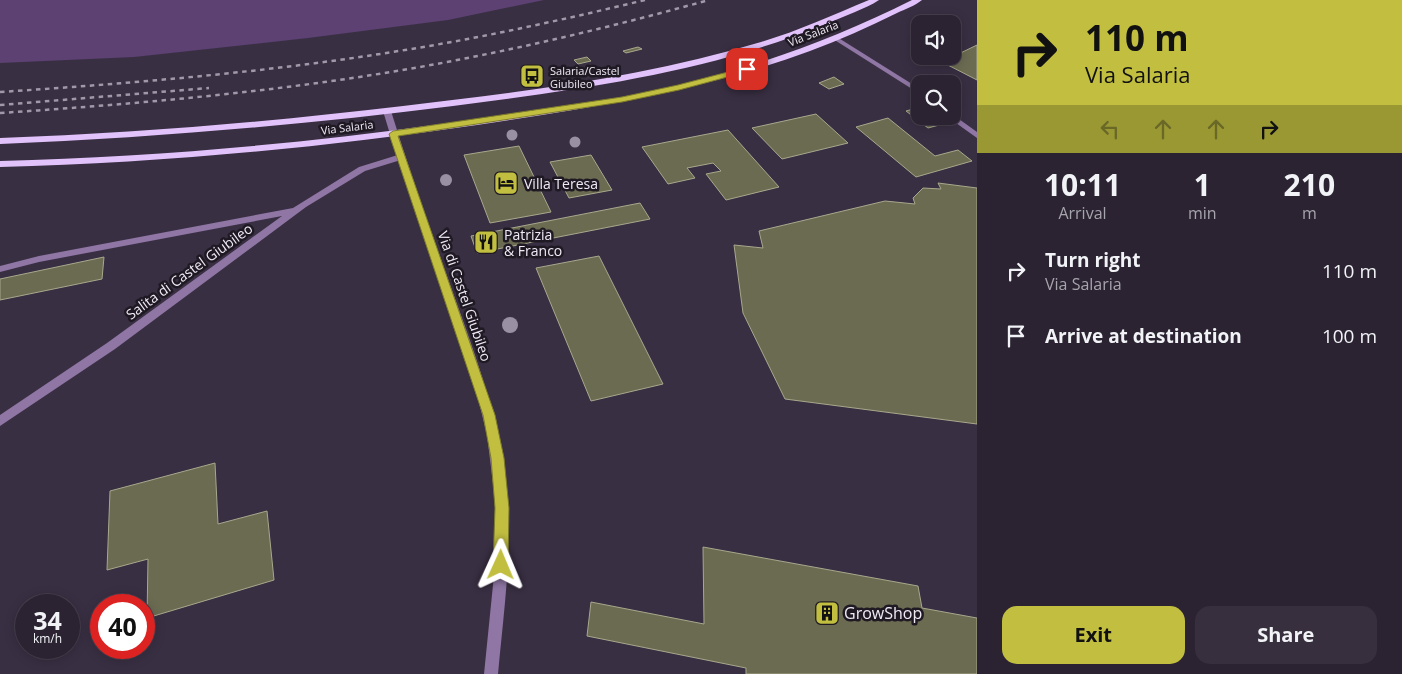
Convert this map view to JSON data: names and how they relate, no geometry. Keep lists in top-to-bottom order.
{
  "streets": {
    "main road": ["Via Salaria"],
    "street": ["Salita di Castel Giubileo", "Via di Castel Giubileo"]
  },
  "crossings": [
    ["Via Salaria", "Via di Castel Giubileo"],
    ["Salita di Castel Giubileo", "Via di Castel Giubileo"]
  ],
  "places": {
    "bus stop": ["Salaria/Castel Giubileo"],
    "hotel": ["Villa Teresa"],
    "restaurant": ["Patrizia & Franco"],
    "building": ["GrowShop"]
  },
  "page": {
    "turn": ["110 m", "Via Salaria"],
    "eta": [
      "10:11",
      "Arrival",
      "1",
      "min",
      "210",
      "m"
    ],
    "list": [
      {
        "name": "Turn right",
        "note": "Via Salaria",
        "value": "110 m"
      },
      {
        "name": "Arrive at destination",
        "value": "100 m"
      }
    ],
    "speed": "34 km/h",
    "limit": "40",
    "buttons": ["Exit", "Share"]
  }
}
